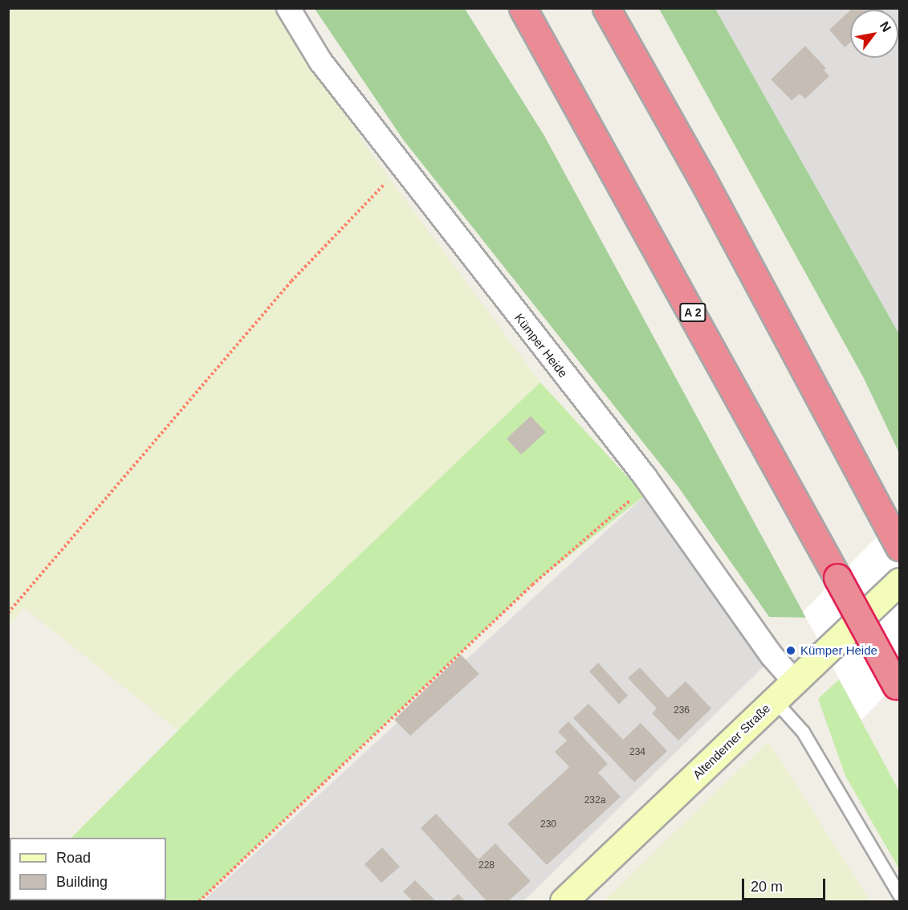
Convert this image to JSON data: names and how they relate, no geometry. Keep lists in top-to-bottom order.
{
  "streets": {
    "highway": ["A 2"],
    "main road": ["Altenderner Straße"],
    "street": ["Kümper Heide"]
  },
  "crossings": [
    ["Kümper Heide", "Altenderner Straße"]
  ],
  "places": ["Kümper Heide"],
  "house_numbers": [
    "236",
    "234",
    "232a",
    "230",
    "228"
  ],
  "legend": ["Road", "Building"],
  "scale_bar": "20 m",
  "north": "top right"
}
